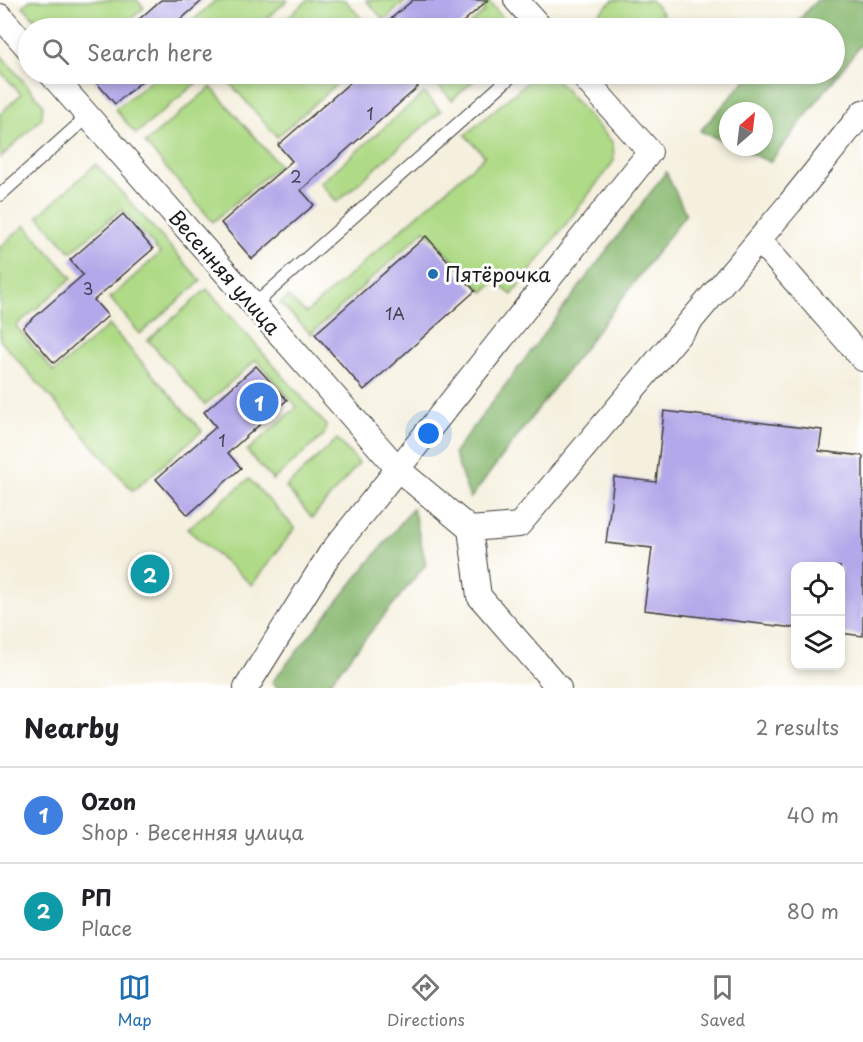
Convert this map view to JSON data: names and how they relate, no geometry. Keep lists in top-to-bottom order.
{
  "streets": {
    "street": ["Весенняя улица"]
  },
  "places": ["Пятёрочка"],
  "house_numbers": [
    "1",
    "2",
    "3",
    "1А",
    "1"
  ],
  "north": "top right",
  "page": {
    "search": "Search here",
    "pins": ["1", "2"],
    "heading": ["Nearby", "2 results"],
    "list": [
      {
        "mark": "1",
        "name": "Ozon",
        "note": "Shop · Весенняя улица",
        "value": "40 m"
      },
      {
        "mark": "2",
        "name": "РП",
        "note": "Place",
        "value": "80 m"
      }
    ],
    "nav": ["Map", "Directions", "Saved"]
  }
}
